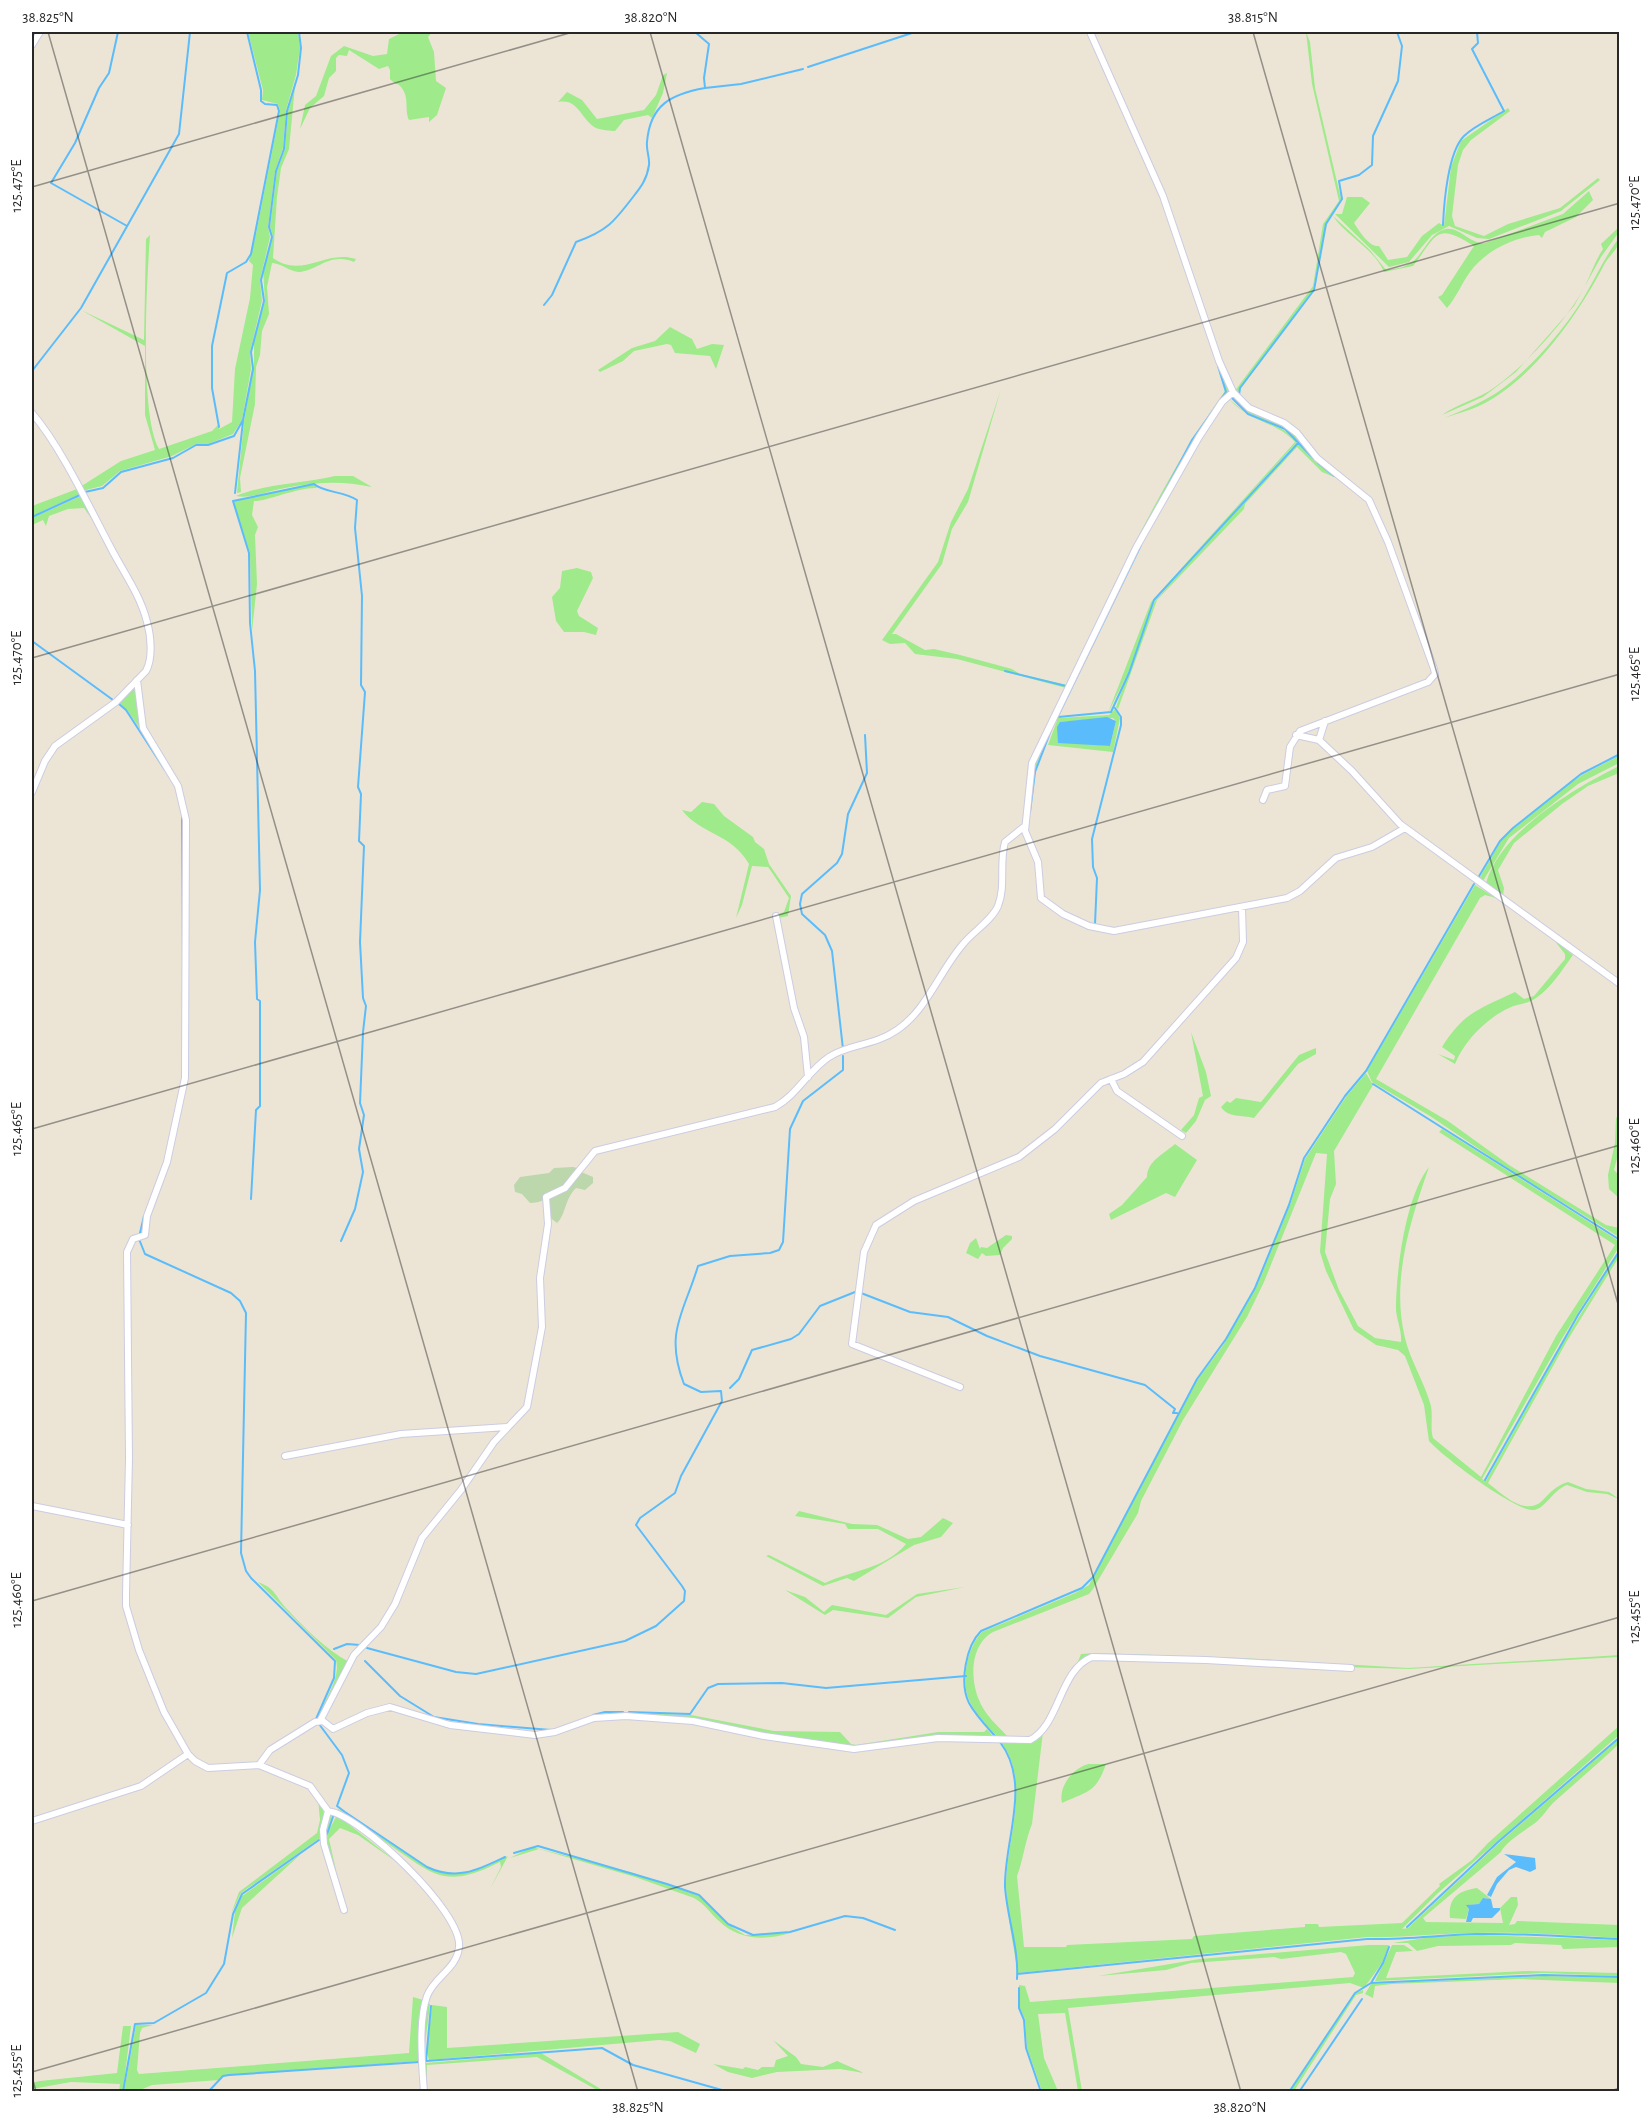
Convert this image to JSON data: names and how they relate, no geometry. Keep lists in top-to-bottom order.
{
  "coordinates": [
    "38.825°N",
    "38.820°N",
    "38.815°N",
    "125.475°E",
    "125.470°E",
    "125.465°E",
    "125.460°E",
    "125.455°E"
  ]
}
